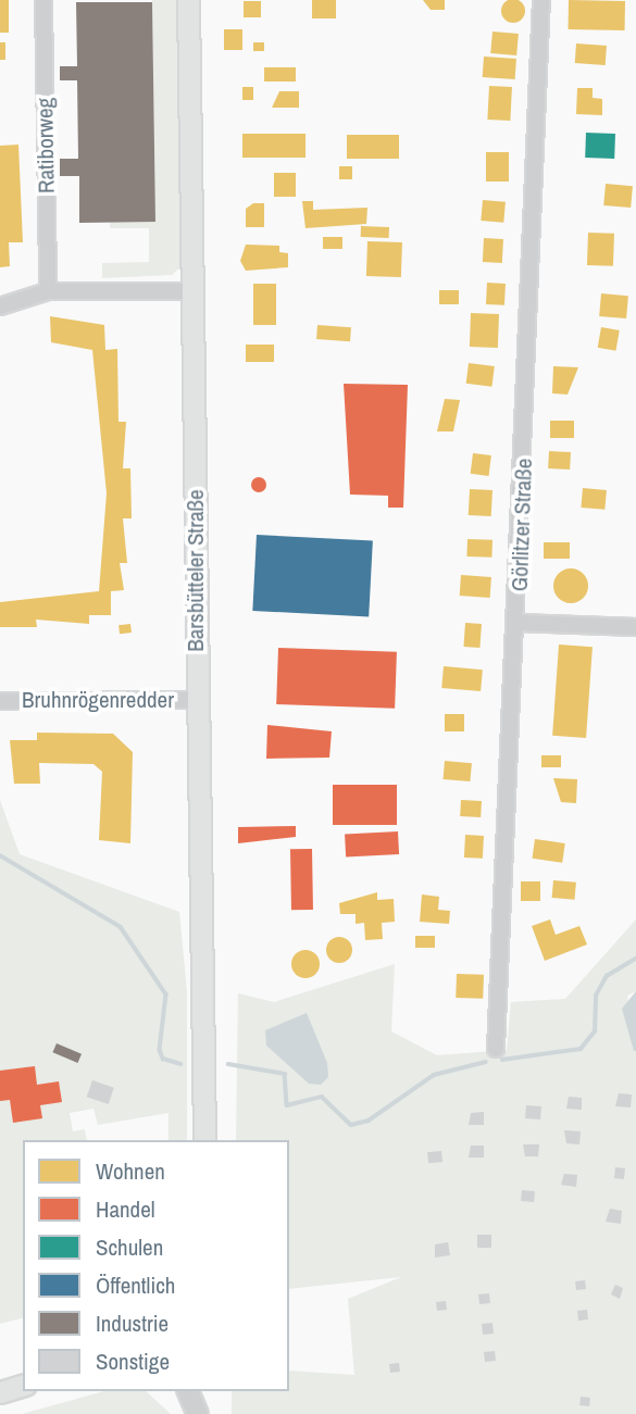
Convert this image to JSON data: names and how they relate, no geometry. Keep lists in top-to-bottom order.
{
  "streets": {
    "main road": ["Barsbütteler Straße"],
    "street": ["Ratiborweg", "Görlitzer Straße", "Bruhnrögenredder"]
  },
  "crossings": [
    ["Barsbütteler Straße", "Bruhnrögenredder"]
  ],
  "legend": [
    "Wohnen",
    "Handel",
    "Schulen",
    "Öffentlich",
    "Industrie",
    "Sonstige"
  ]
}
